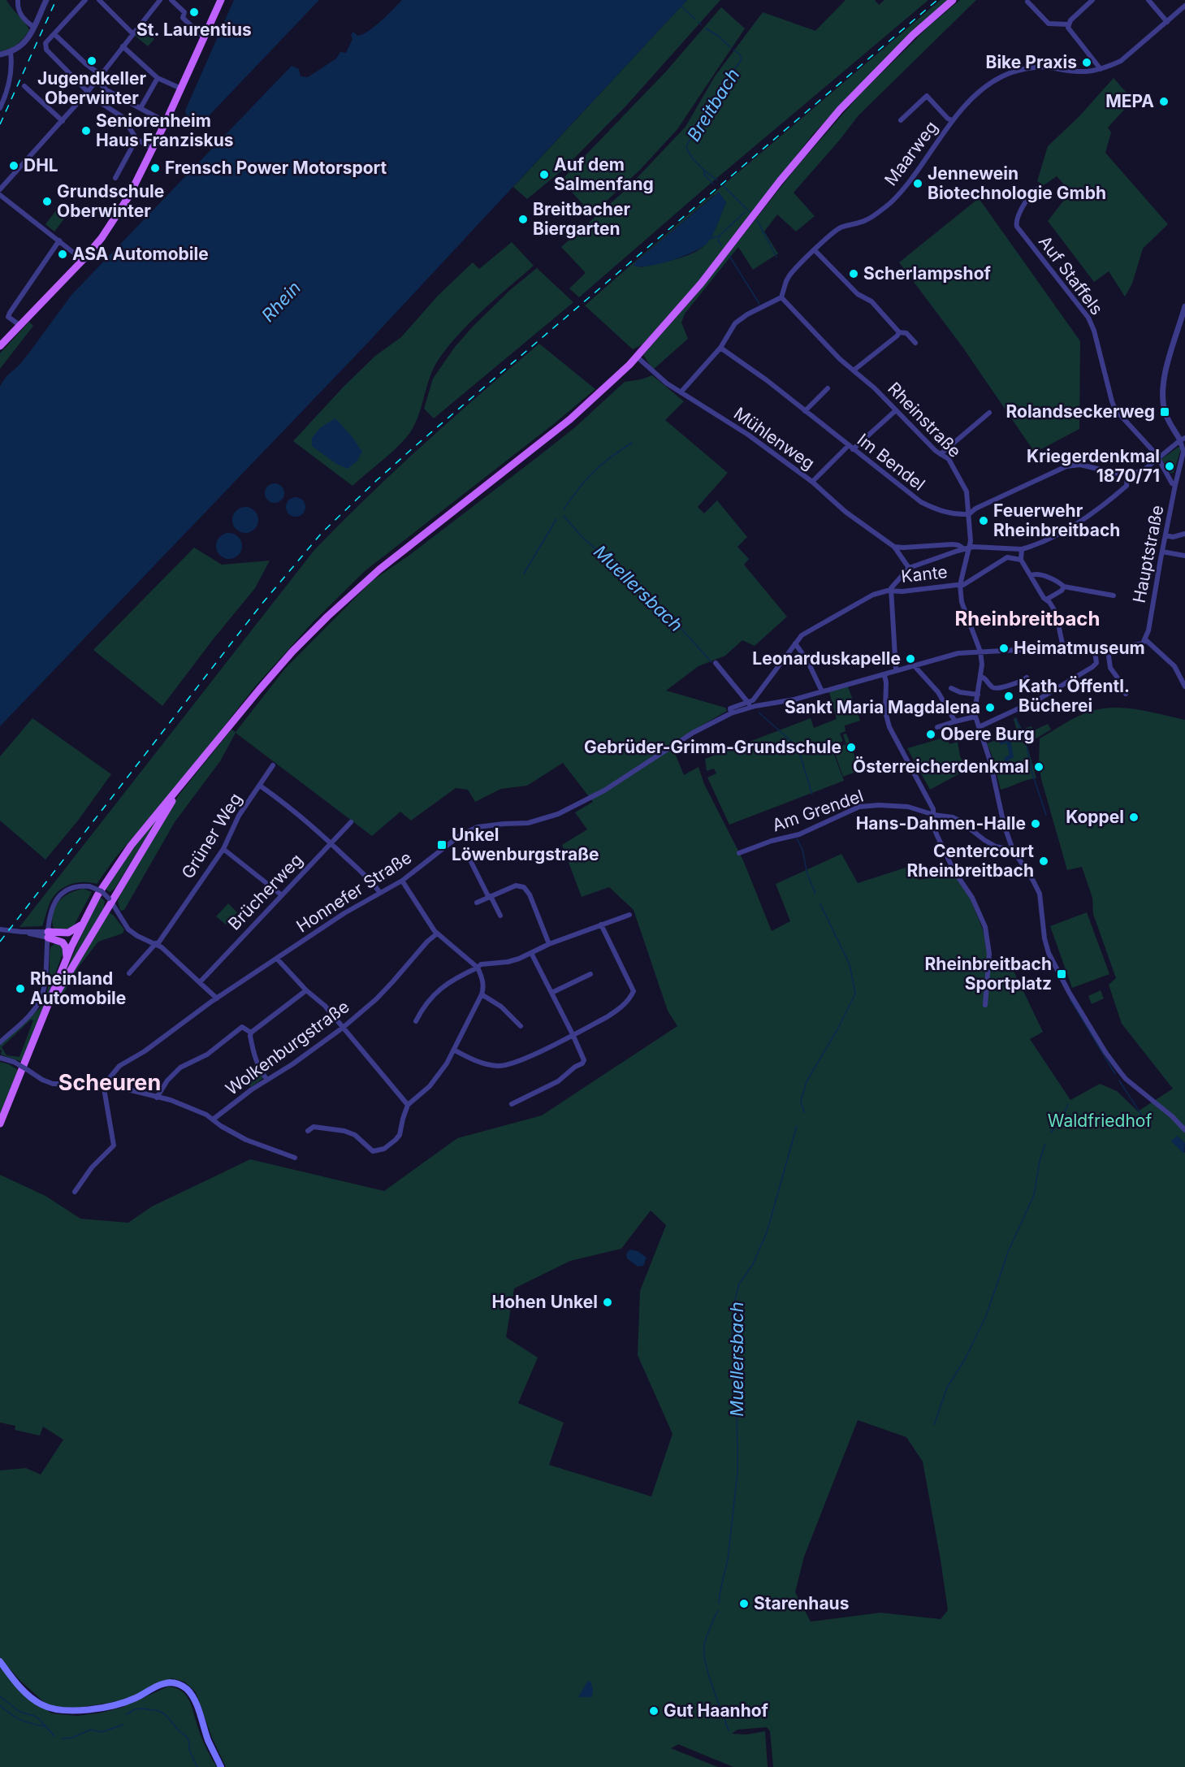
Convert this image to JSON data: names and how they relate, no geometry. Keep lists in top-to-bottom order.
{
  "streets": {
    "street": [
      "Maarweg",
      "Auf Staffels",
      "Rheinstraße",
      "Mühlenweg",
      "Im Bendel",
      "Hauptstraße",
      "Kante",
      "Am Grendel",
      "Grüner Weg",
      "Brücherweg",
      "Honnefer Straße",
      "Wolkenburgstraße"
    ]
  },
  "crossings": [
    ["Maarweg", "Rheinstraße"],
    ["Auf Staffels", "Hauptstraße"],
    ["Rheinstraße", "Im Bendel"],
    ["Rheinstraße", "Kante"],
    ["Kante", "Honnefer Straße"]
  ],
  "districts": ["Rheinbreitbach", "Scheuren"],
  "water": ["Breitbach", "Rhein", "Muellersbach"],
  "parks": ["Waldfriedhof"],
  "places": {
    "other": [
      "St. Laurentius",
      "Jugendkeller Oberwinter",
      "Bike Praxis",
      "MEPA",
      "Seniorenheim Haus Franziskus",
      "DHL",
      "Frensch Power Motorsport",
      "Auf dem Salmenfang",
      "Jennewein Biotechnologie Gmbh",
      "Grundschule Oberwinter",
      "Breitbacher Biergarten",
      "ASA Automobile",
      "Scherlampshof",
      "Kriegerdenkmal 1870/71",
      "Feuerwehr Rheinbreitbach",
      "Heimatmuseum",
      "Leonarduskapelle",
      "Kath. Öffentl. Bücherei",
      "Sankt Maria Magdalena",
      "Obere Burg",
      "Gebrüder-Grimm-Grundschule",
      "Österreicherdenkmal",
      "Koppel",
      "Hans-Dahmen-Halle",
      "Centercourt Rheinbreitbach",
      "Rheinland Automobile",
      "Hohen Unkel",
      "Starenhaus",
      "Gut Haanhof"
    ],
    "transit": ["Rolandseckerweg", "Unkel Löwenburgstraße", "Rheinbreitbach Sportplatz"]
  }
}
